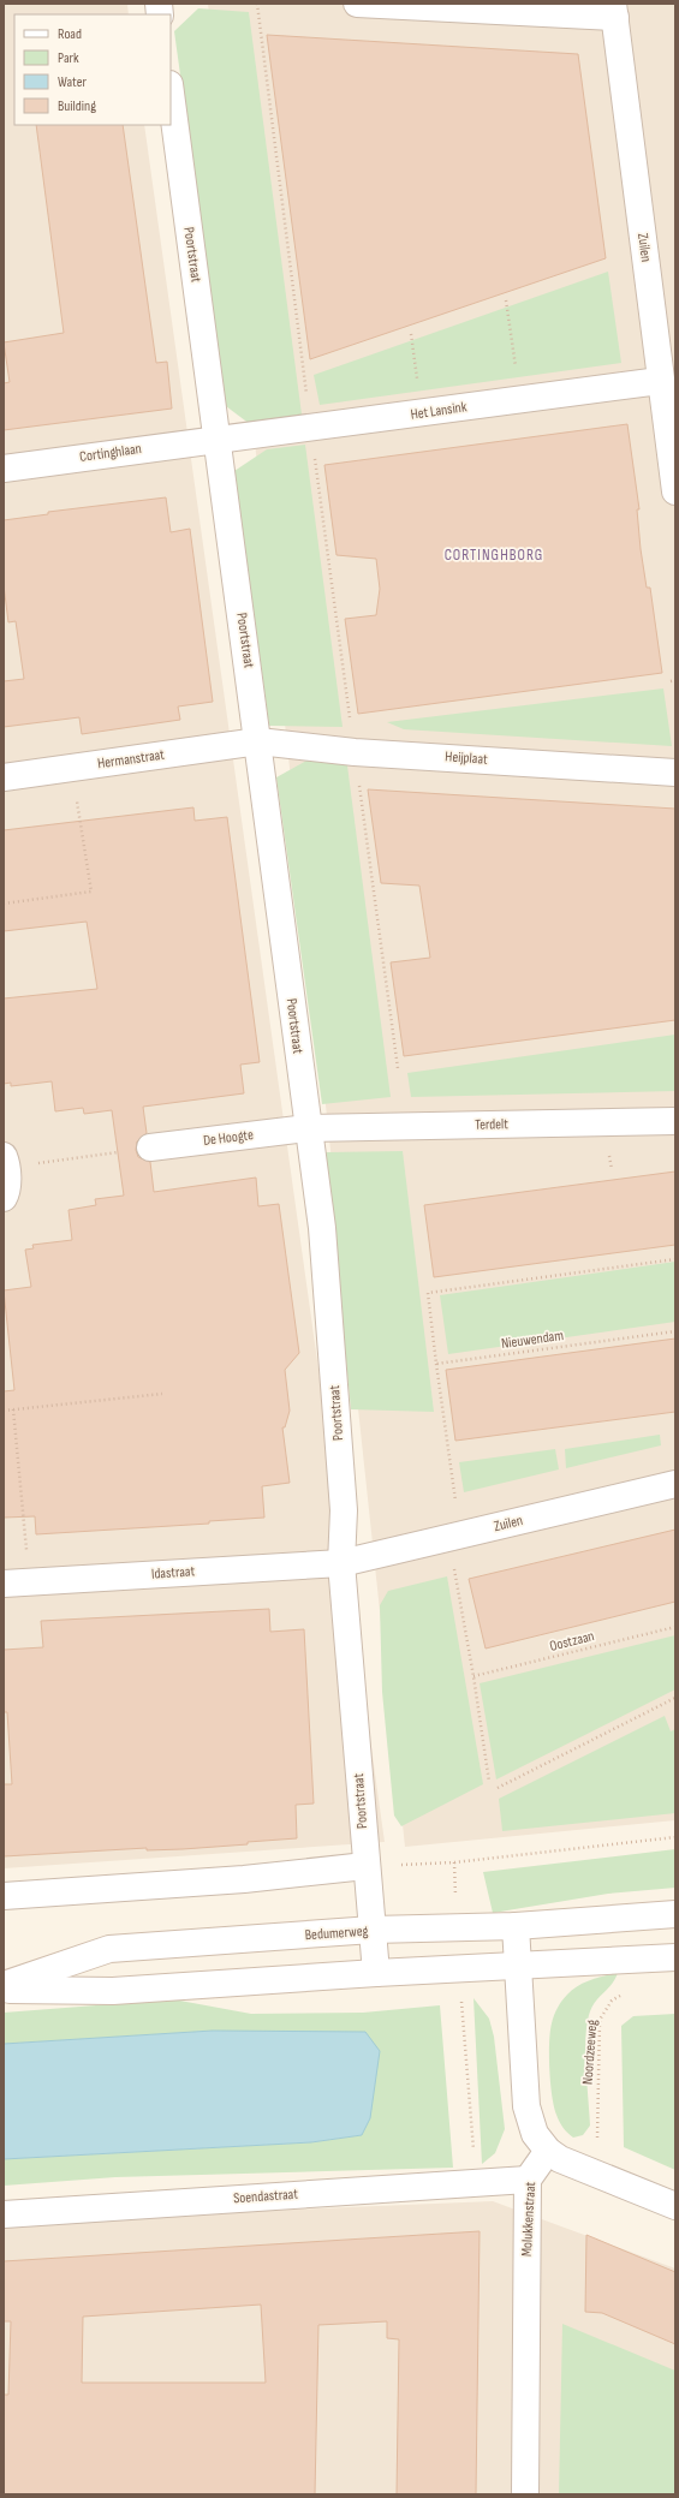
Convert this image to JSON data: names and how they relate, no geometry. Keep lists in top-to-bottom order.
{
  "streets": {
    "street": [
      "Zuilen",
      "Poortstraat",
      "Het Lansink",
      "Cortinghlaan",
      "Heijplaat",
      "Hermanstraat",
      "Terdelt",
      "De Hoogte",
      "Idastraat",
      "Bedumerweg",
      "Soendastraat",
      "Molukkenstraat"
    ],
    "path": ["Nieuwendam", "Oostzaan", "Noordzeeweg"]
  },
  "crossings": [
    ["Zuilen", "Poortstraat"],
    ["Zuilen", "Het Lansink"],
    ["Zuilen", "Idastraat"],
    ["Poortstraat", "Het Lansink"],
    ["Poortstraat", "Cortinghlaan"],
    ["Poortstraat", "Heijplaat"],
    ["Poortstraat", "Hermanstraat"],
    ["Poortstraat", "Terdelt"],
    ["Poortstraat", "De Hoogte"],
    ["Poortstraat", "Idastraat"],
    ["Poortstraat", "Bedumerweg"],
    ["Het Lansink", "Cortinghlaan"],
    ["Heijplaat", "Hermanstraat"],
    ["Terdelt", "De Hoogte"],
    ["Soendastraat", "Molukkenstraat"]
  ],
  "districts": ["CORTINGHBORG"],
  "legend": [
    "Road",
    "Park",
    "Water",
    "Building"
  ]
}
